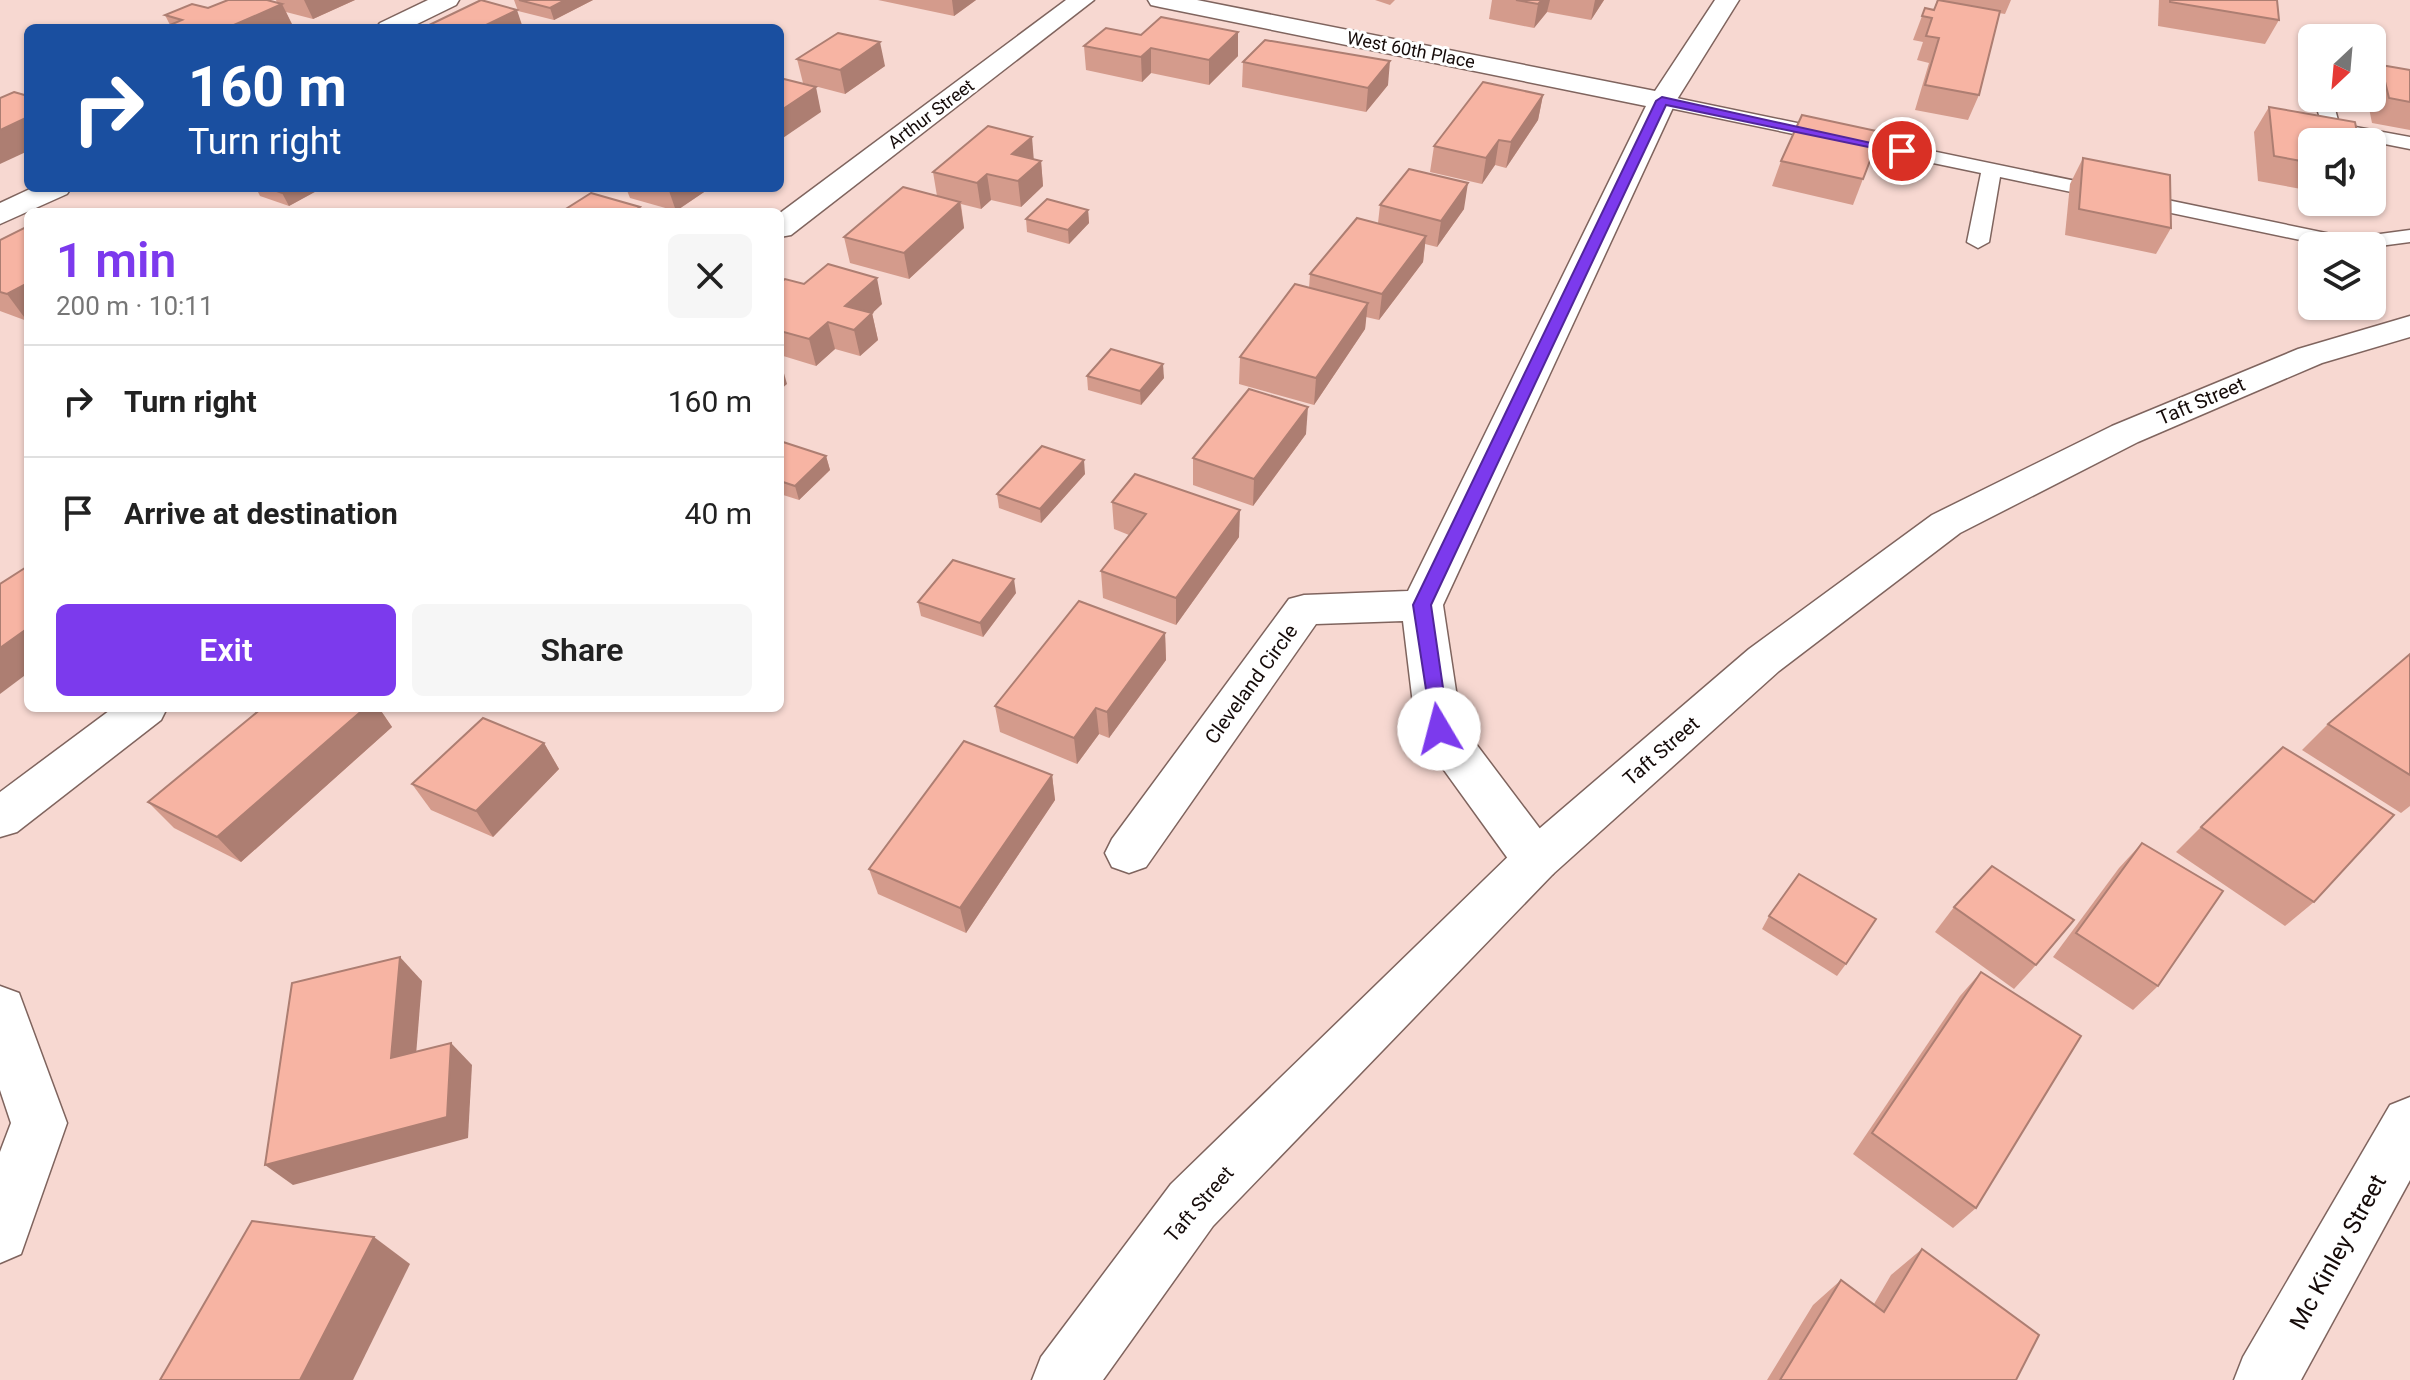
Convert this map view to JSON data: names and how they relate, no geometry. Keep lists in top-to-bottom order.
{
  "streets": {
    "street": [
      "West 60th Place",
      "Arthur Street",
      "Taft Street",
      "Cleveland Circle",
      "Mc Kinley Street"
    ]
  },
  "north": "bottom left",
  "page": {
    "turn": ["160 m", "Turn right"],
    "heading": ["1 min", "200 m · 10:11"],
    "list": [
      {
        "name": "Turn right",
        "value": "160 m"
      },
      {
        "name": "Arrive at destination",
        "value": "40 m"
      }
    ],
    "buttons": ["Exit", "Share"]
  }
}
